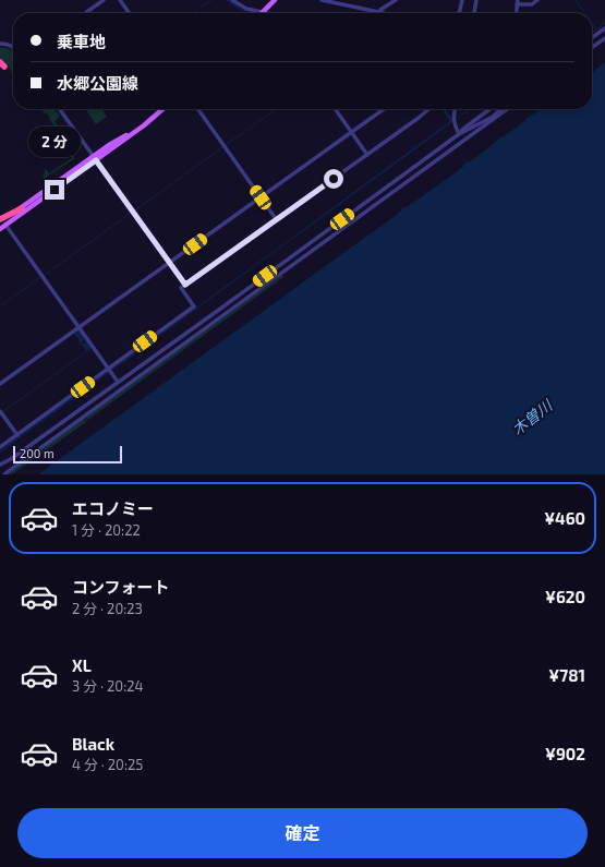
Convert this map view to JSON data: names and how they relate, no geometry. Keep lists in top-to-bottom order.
{
  "water": ["木曽川"],
  "scale_bar": "200 m",
  "page": {
    "banner": ["乗車地", "水郷公園線"],
    "bubble": "2 分",
    "scale": "200 m",
    "list": [
      {
        "name": "エコノミー",
        "note": "1 分 · 20:22",
        "value": "¥460"
      },
      {
        "name": "コンフォート",
        "note": "2 分 · 20:23",
        "value": "¥620"
      },
      {
        "name": "XL",
        "note": "3 分 · 20:24",
        "value": "¥781"
      },
      {
        "name": "Black",
        "note": "4 分 · 20:25",
        "value": "¥902"
      }
    ],
    "buttons": "確定"
  }
}
